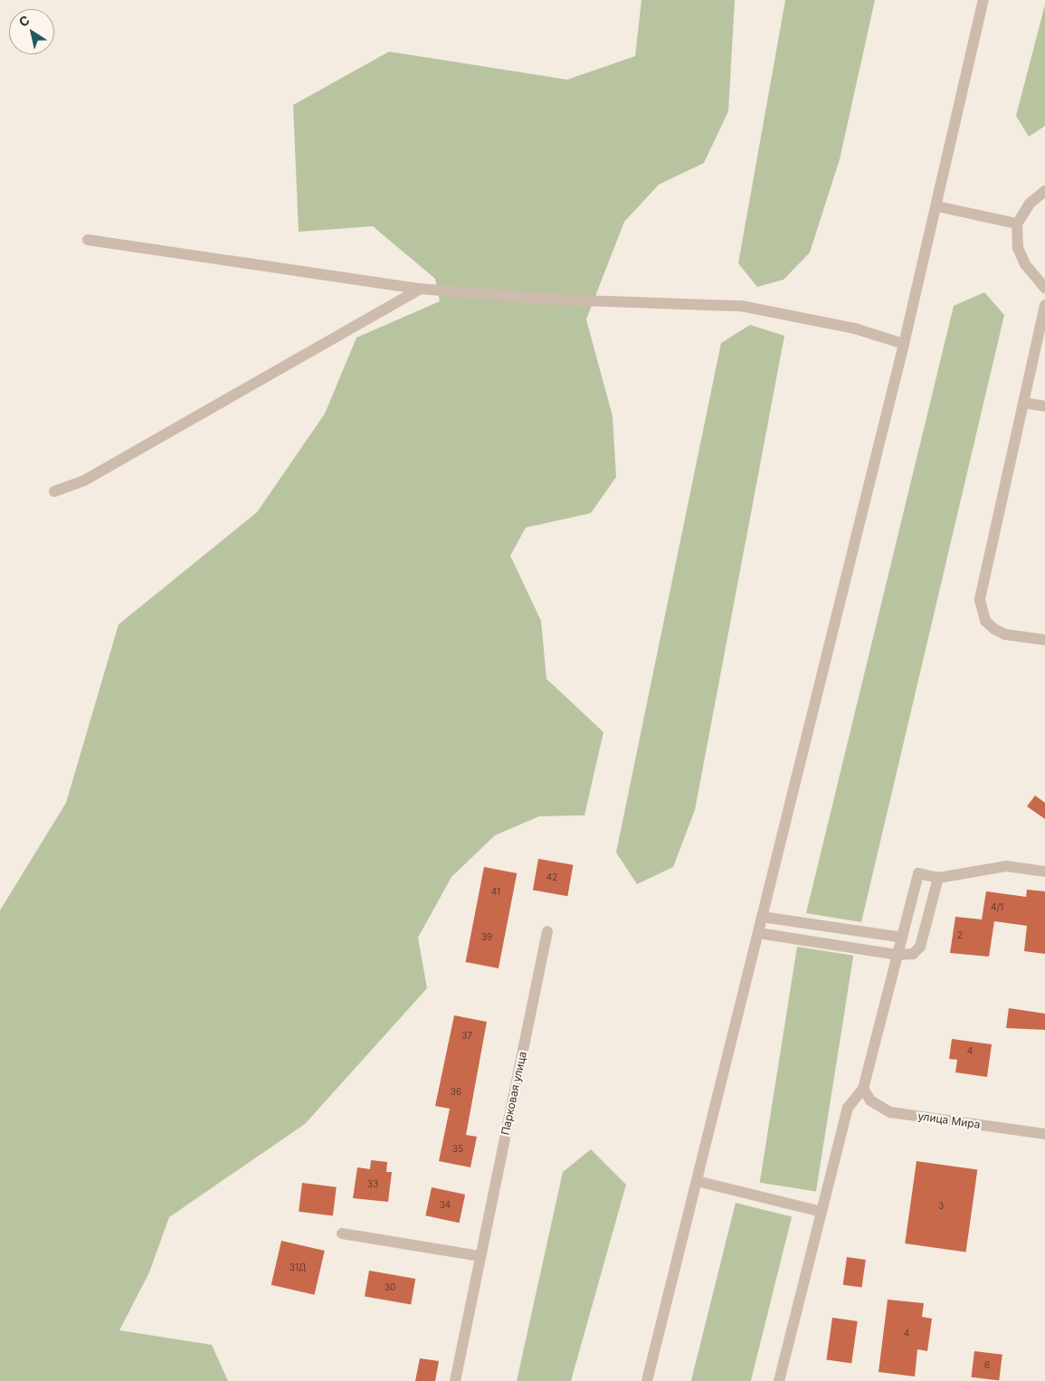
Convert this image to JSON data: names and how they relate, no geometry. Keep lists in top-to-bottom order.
{
  "streets": {
    "street": ["Парковая улица", "улица Мира"]
  },
  "house_numbers": [
    "42",
    "41",
    "4/1",
    "2",
    "39",
    "37",
    "4",
    "36",
    "35",
    "33",
    "34",
    "3",
    "31Д",
    "30",
    "4",
    "6"
  ],
  "north": "top left"
}
